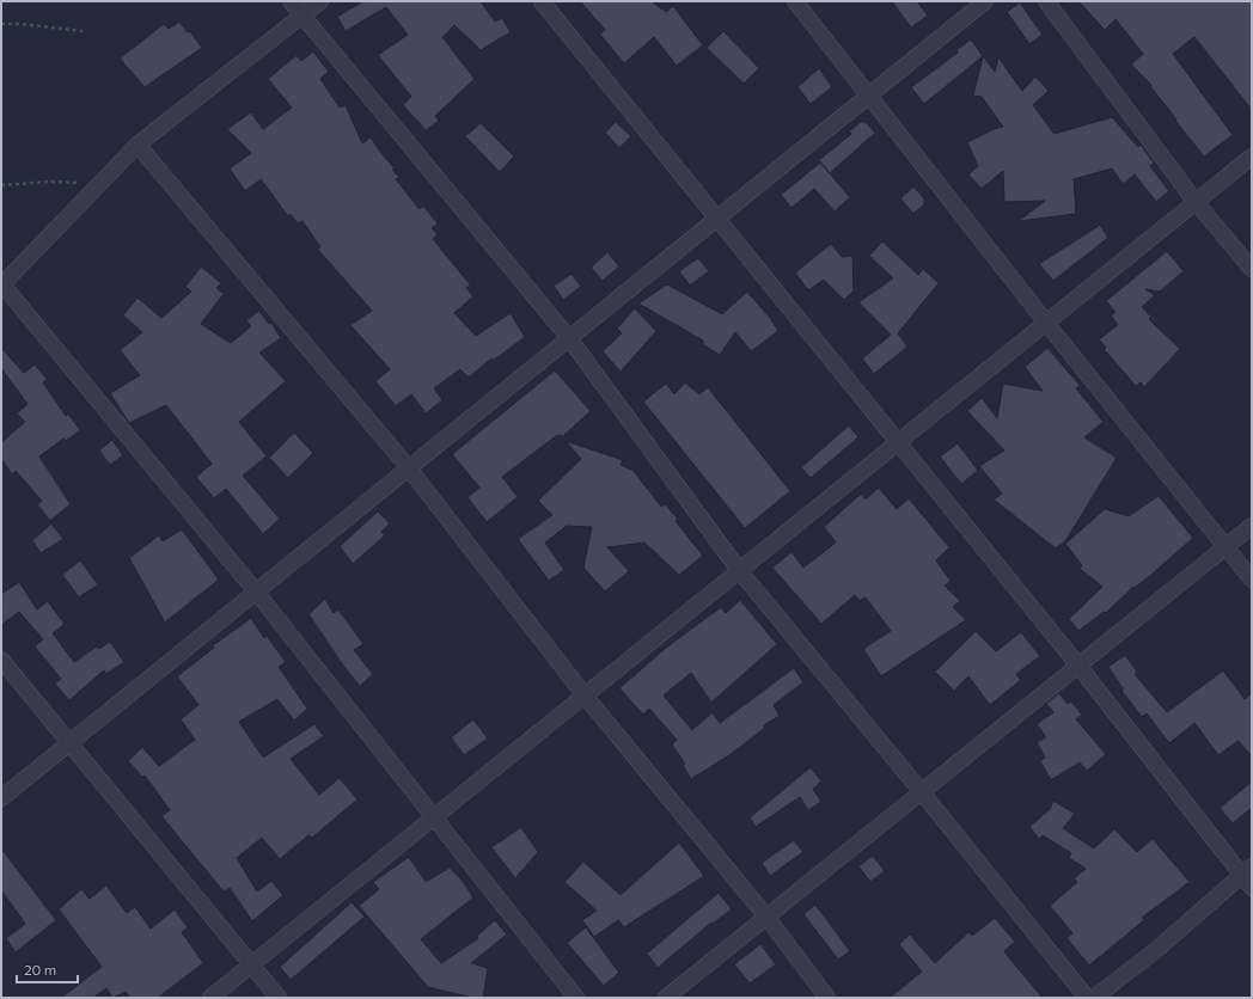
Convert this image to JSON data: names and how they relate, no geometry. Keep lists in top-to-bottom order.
{
  "scale_bar": "20 m"
}
